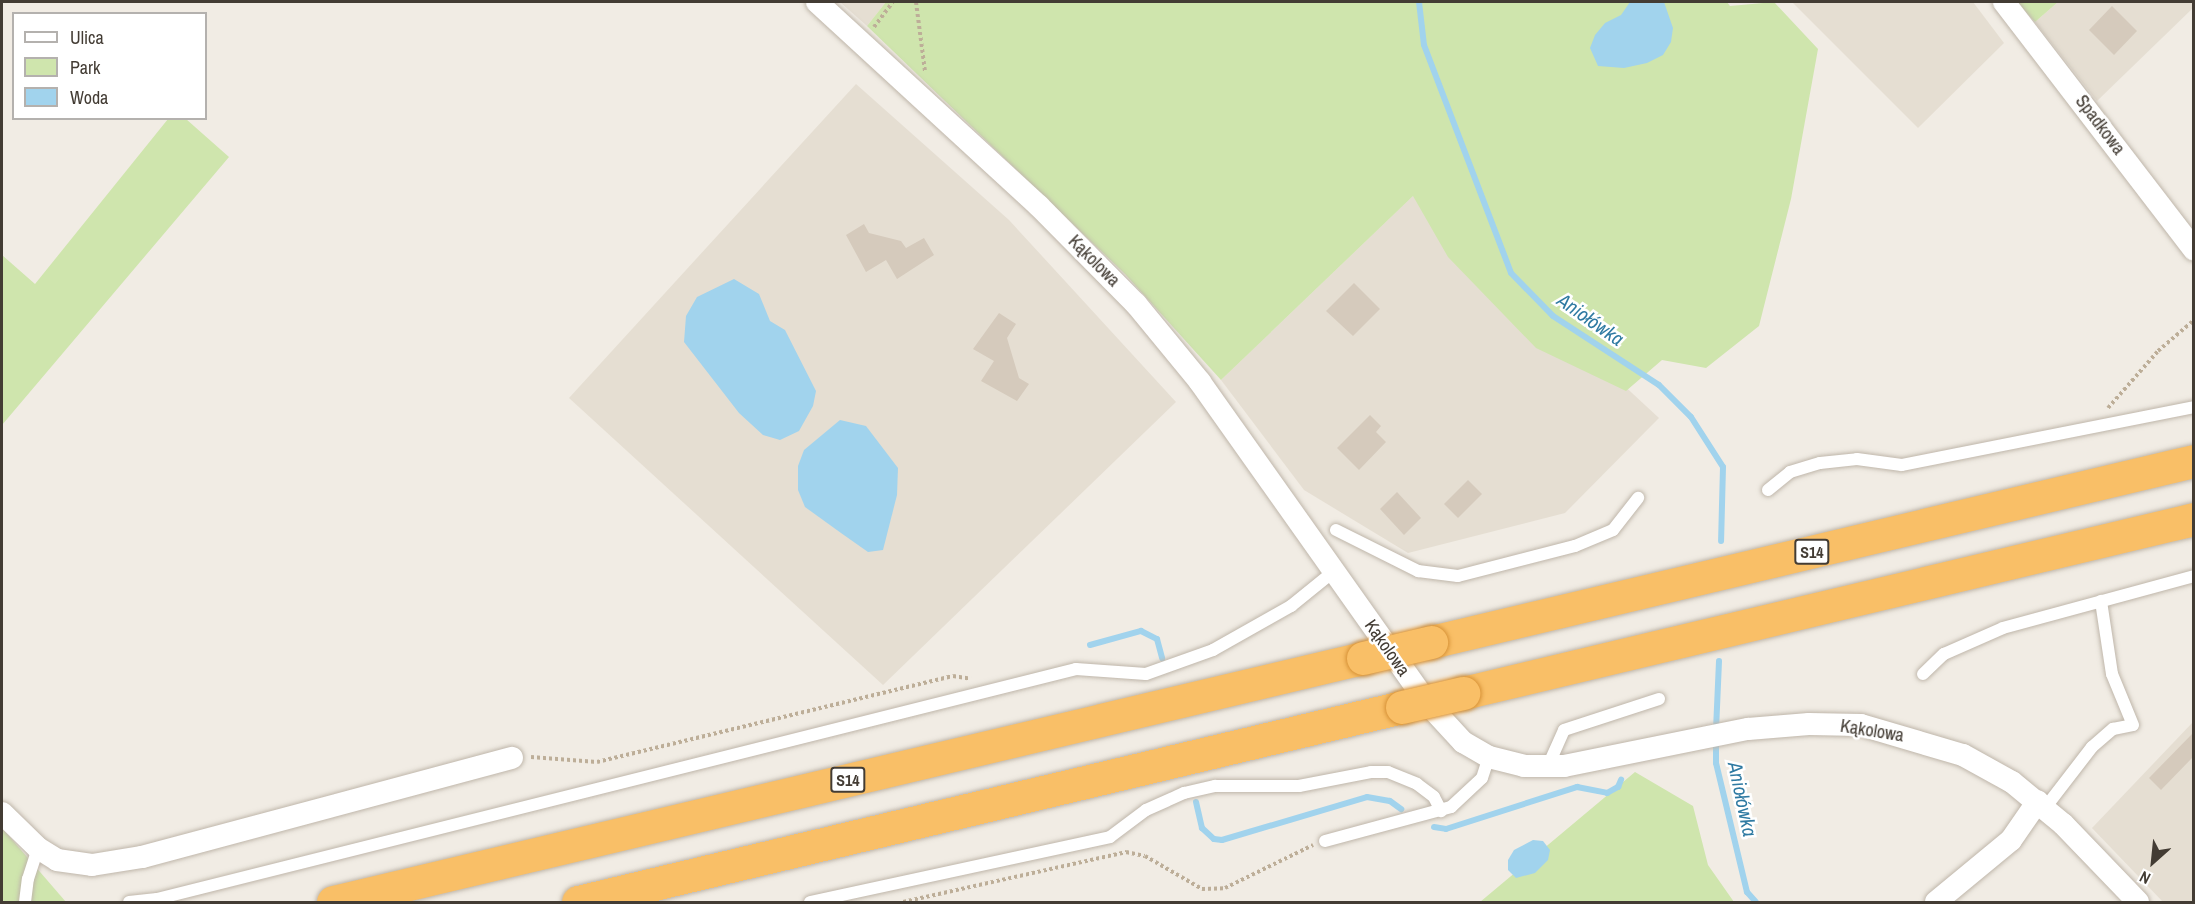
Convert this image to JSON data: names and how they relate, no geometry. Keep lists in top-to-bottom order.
{
  "streets": {
    "highway": ["S14"],
    "street": ["Spadkowa", "Kąkolowa"]
  },
  "water": ["Aniołówka"],
  "legend": ["Ulica", "Park", "Woda"],
  "north": "bottom left"
}
